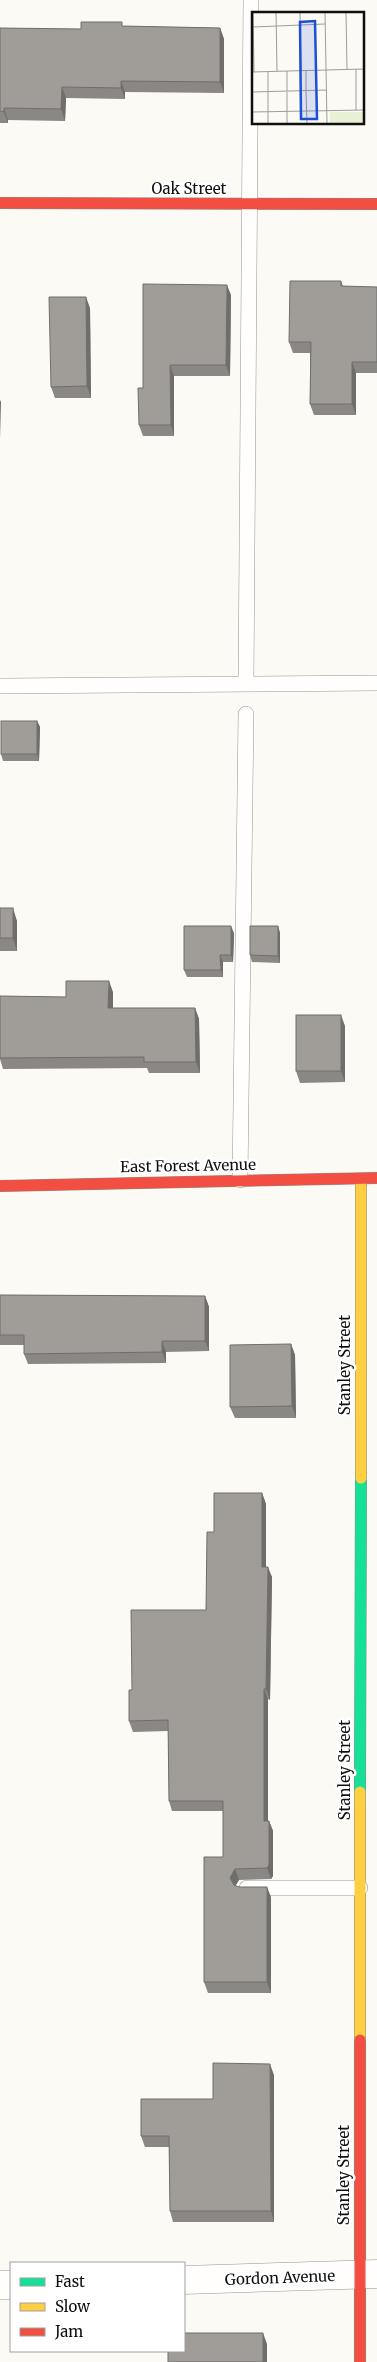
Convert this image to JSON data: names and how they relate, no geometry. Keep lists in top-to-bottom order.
{
  "streets": {
    "street": [
      "Oak Street",
      "East Forest Avenue",
      "Stanley Street",
      "Gordon Avenue"
    ]
  },
  "crossings": [
    ["East Forest Avenue", "Stanley Street"],
    ["Stanley Street", "Gordon Avenue"]
  ],
  "legend": ["Fast", "Slow", "Jam"]
}
